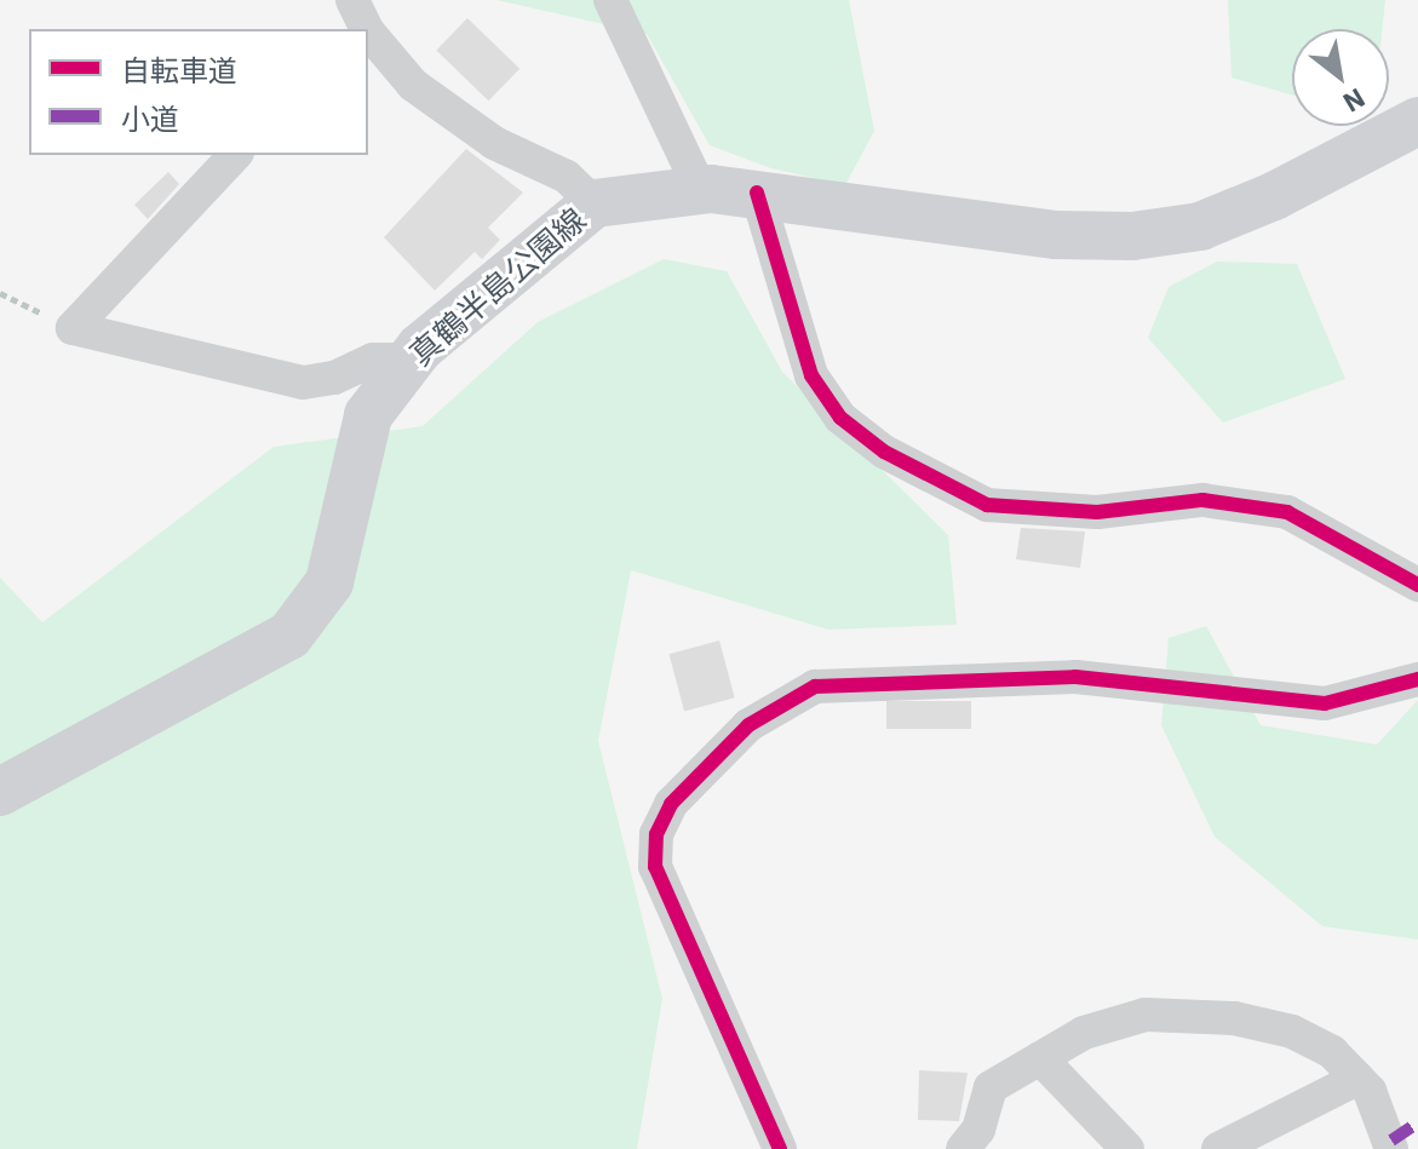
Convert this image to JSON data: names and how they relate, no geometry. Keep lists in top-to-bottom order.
{
  "streets": {
    "main road": ["真鶴半島公園線"]
  },
  "legend": ["自転車道", "小道"],
  "north": "bottom right"
}
